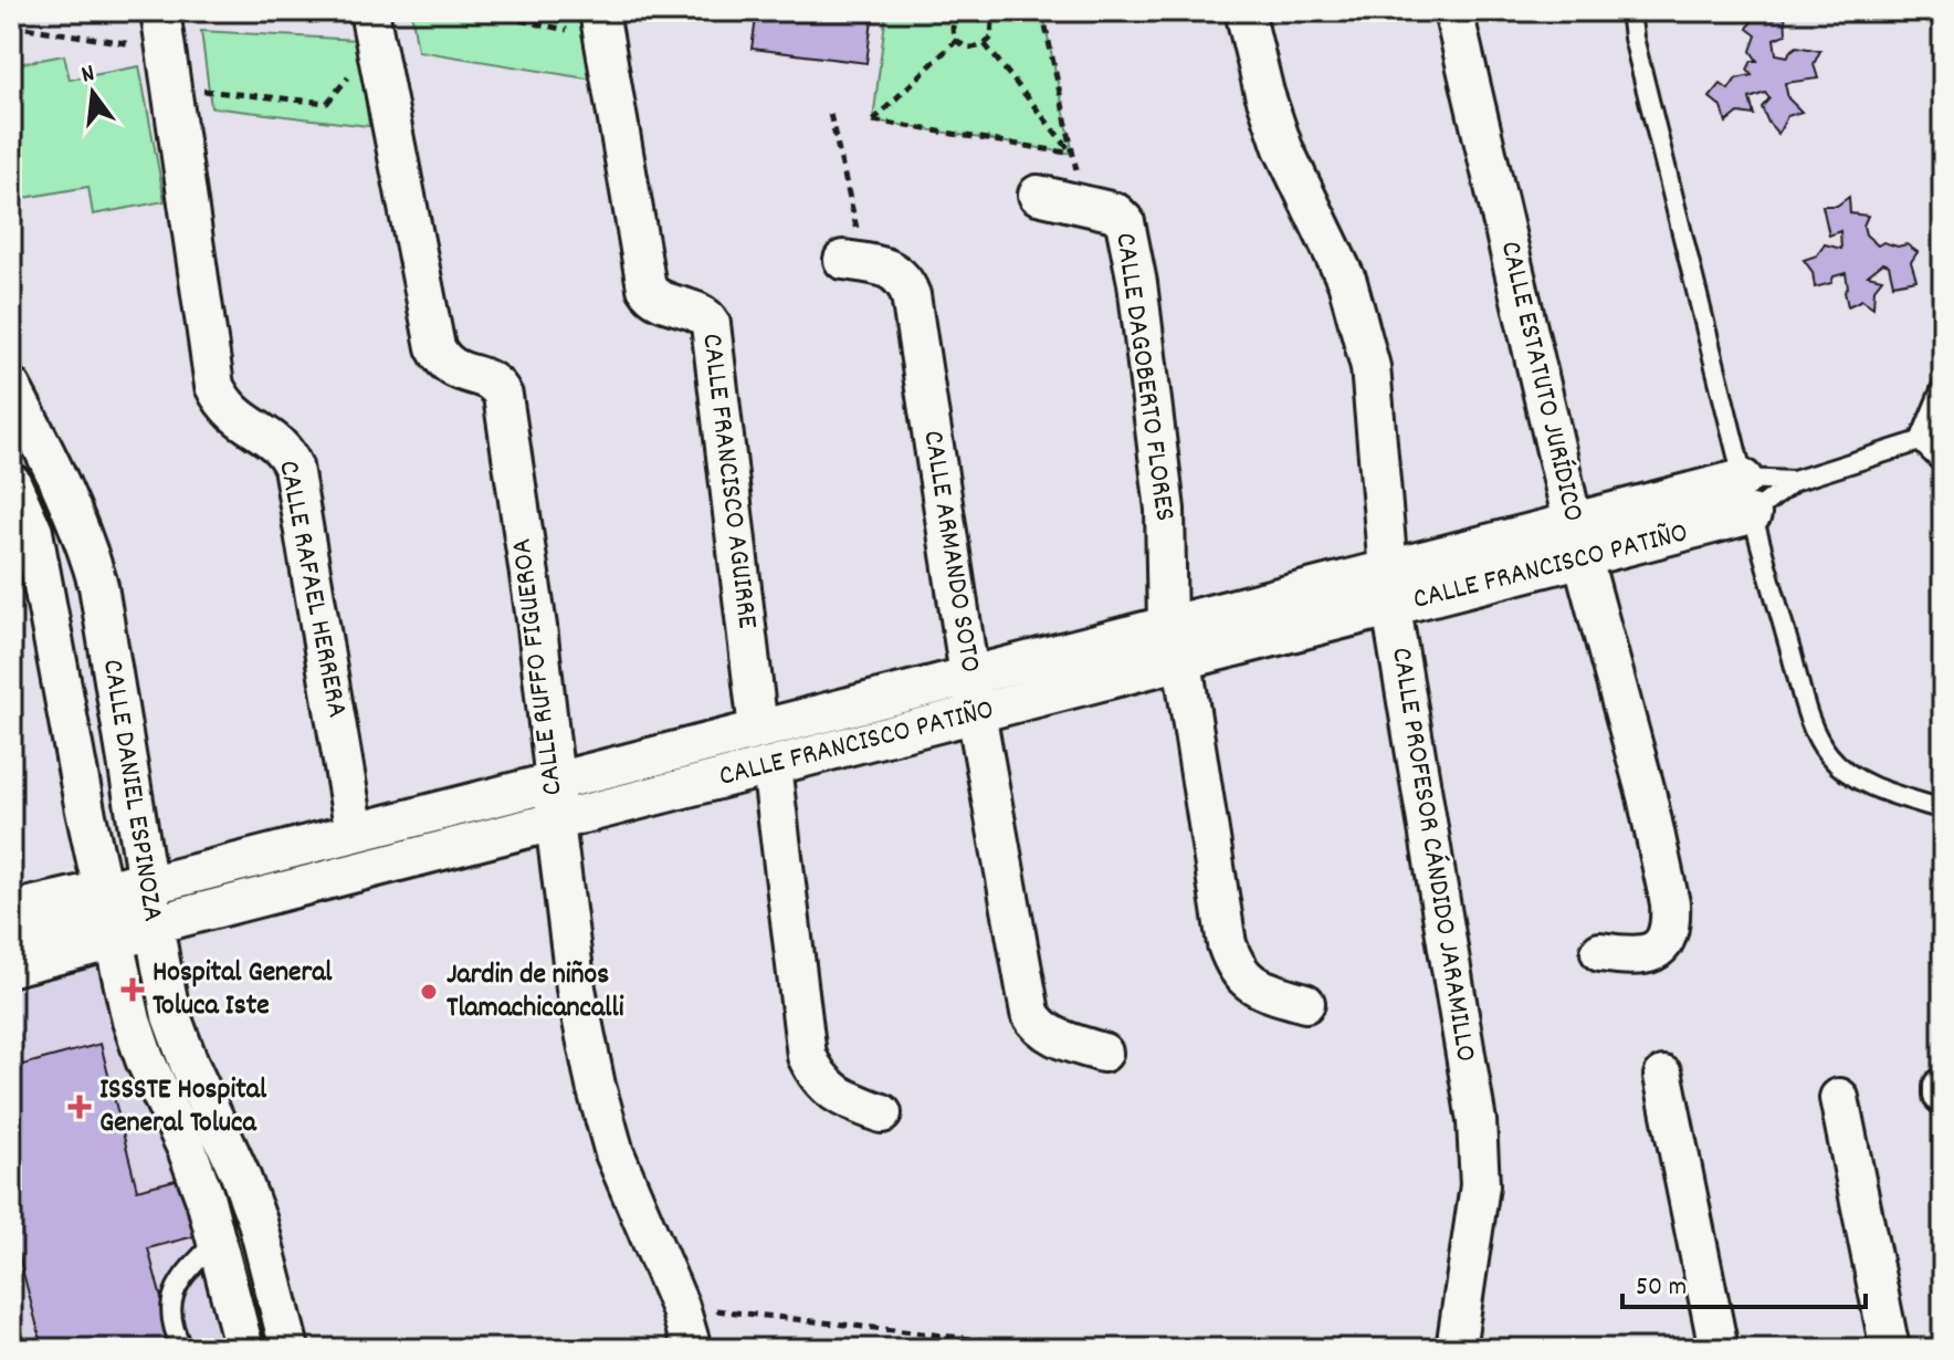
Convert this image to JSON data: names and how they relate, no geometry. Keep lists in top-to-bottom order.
{
  "streets": {
    "street": [
      "CALLE DAGOBERTO FLORES",
      "CALLE ESTATUTO JURÍDICO",
      "CALLE FRANCISCO AGUIRRE",
      "CALLE ARMANDO SOTO",
      "CALLE FRANCISCO PATIÑO",
      "CALLE RAFAEL HERRERA",
      "CALLE RUFFO FIGUEROA",
      "CALLE DANIEL ESPINOZA",
      "CALLE PROFESOR CÁNDIDO JARAMILLO"
    ]
  },
  "crossings": [
    ["CALLE DAGOBERTO FLORES", "CALLE FRANCISCO PATIÑO"],
    ["CALLE ESTATUTO JURÍDICO", "CALLE FRANCISCO PATIÑO"],
    ["CALLE FRANCISCO AGUIRRE", "CALLE FRANCISCO PATIÑO"],
    ["CALLE ARMANDO SOTO", "CALLE FRANCISCO PATIÑO"],
    ["CALLE FRANCISCO PATIÑO", "CALLE RAFAEL HERRERA"],
    ["CALLE FRANCISCO PATIÑO", "CALLE RUFFO FIGUEROA"],
    ["CALLE FRANCISCO PATIÑO", "CALLE DANIEL ESPINOZA"],
    ["CALLE FRANCISCO PATIÑO", "CALLE PROFESOR CÁNDIDO JARAMILLO"]
  ],
  "places": {
    "health": ["Hospital General Toluca Iste", "ISSSTE Hospital General Toluca"],
    "other": ["Jardin de niños Tlamachicancalli"]
  },
  "scale_bar": "50 m",
  "north": "top"
}
